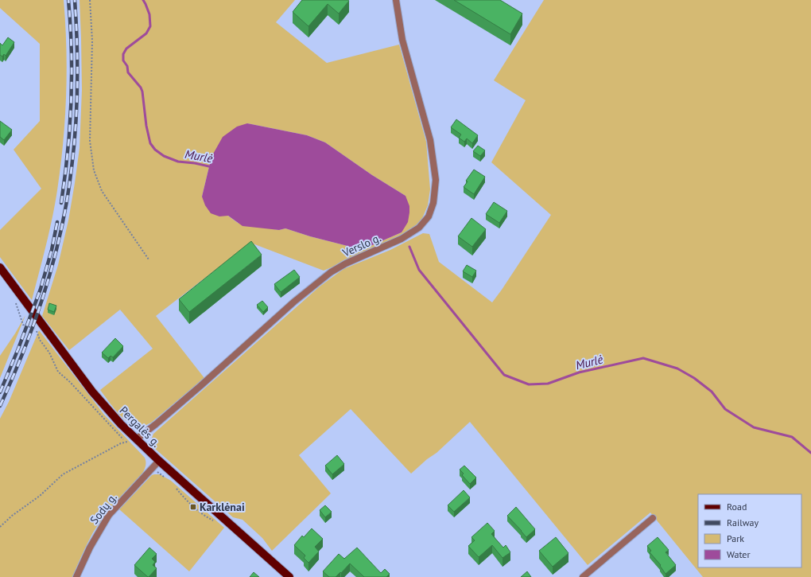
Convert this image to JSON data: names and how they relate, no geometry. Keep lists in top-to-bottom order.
{
  "streets": {
    "main road": ["Pergalės g."],
    "street": ["Verslo g.", "Sodų g."]
  },
  "crossings": [
    ["Verslo g.", "Pergalės g."],
    ["Pergalės g.", "Sodų g."]
  ],
  "water": ["Murlė"],
  "places": {
    "transit": ["Karklėnai"]
  },
  "legend": [
    "Road",
    "Railway",
    "Park",
    "Water"
  ]
}
